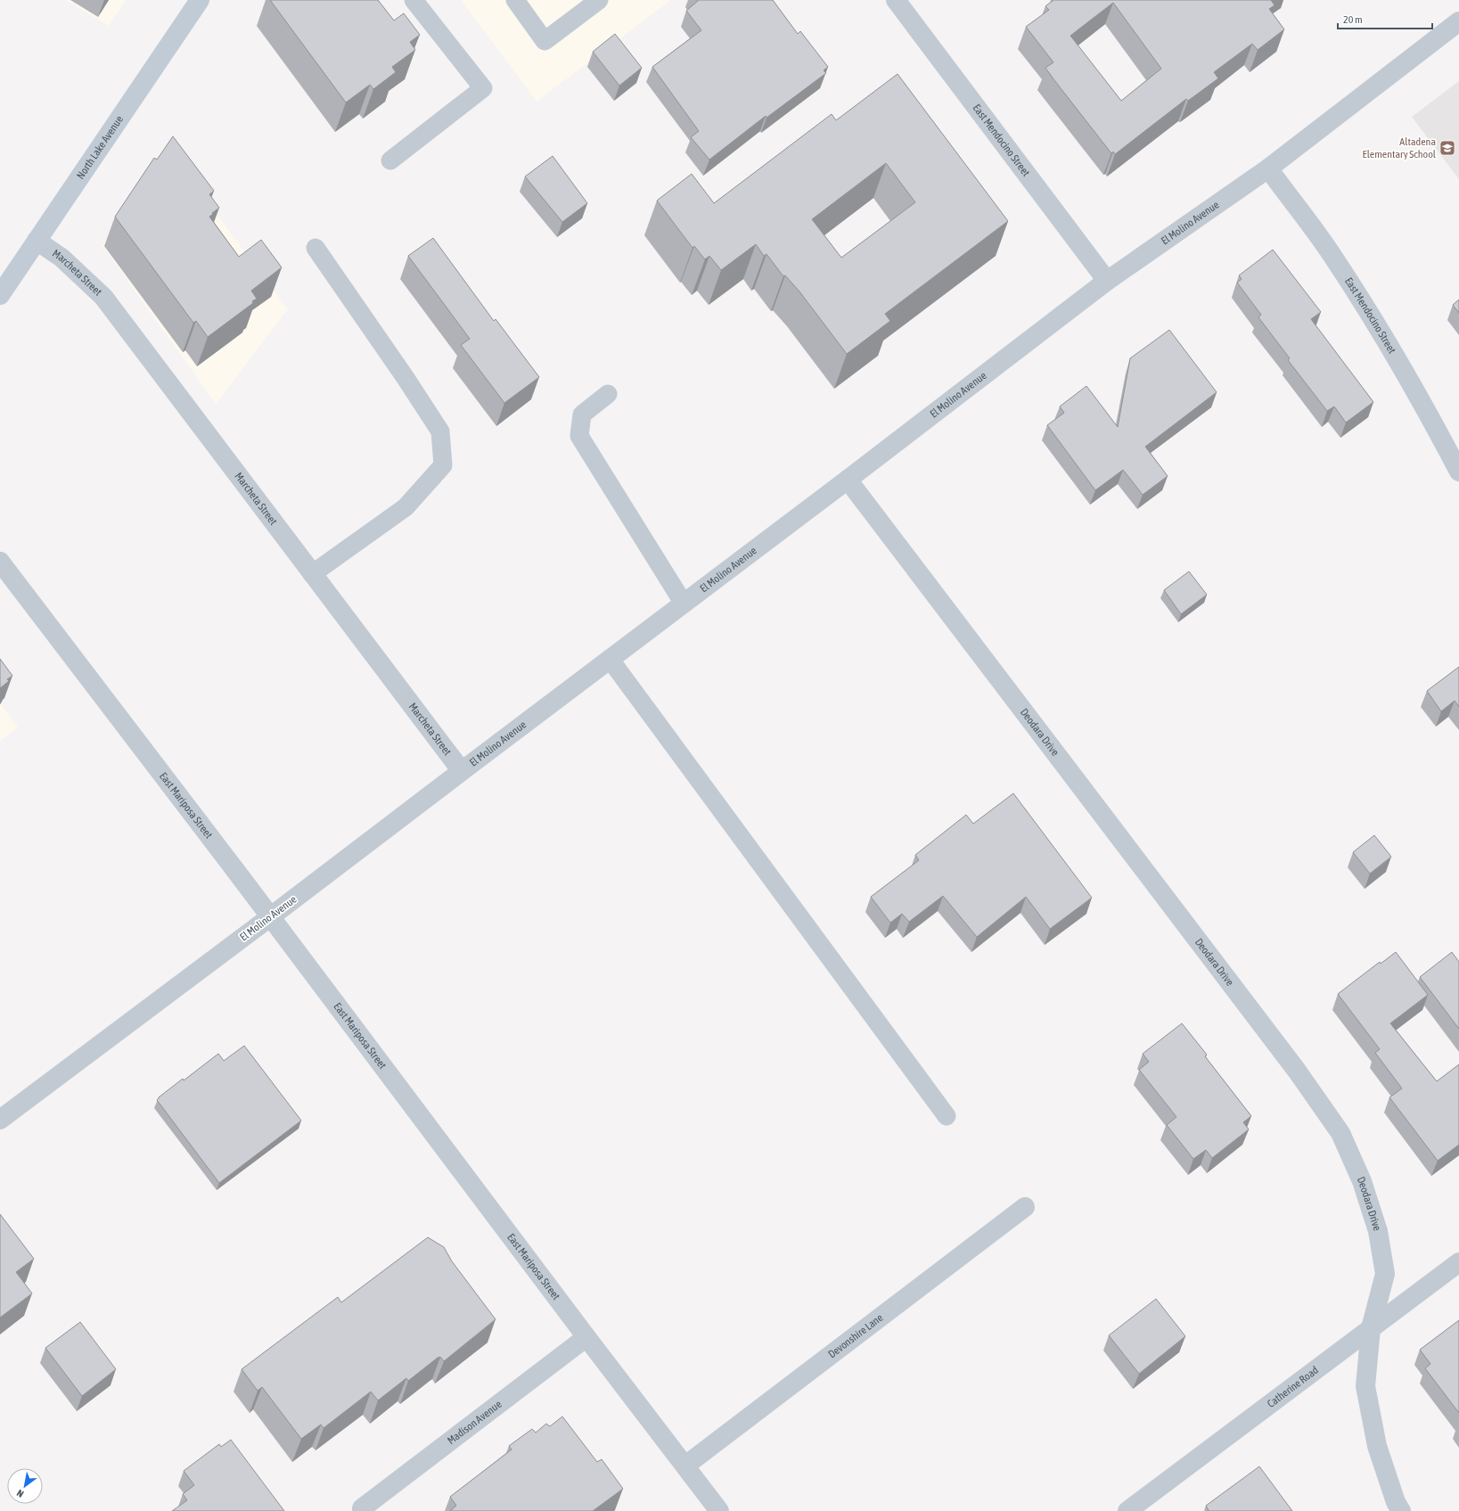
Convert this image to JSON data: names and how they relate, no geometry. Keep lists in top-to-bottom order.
{
  "streets": {
    "main road": ["North Lake Avenue"],
    "street": [
      "East Mendocino Street",
      "El Molino Avenue",
      "Marcheta Street",
      "Deodara Drive",
      "East Mariposa Street",
      "Devonshire Lane",
      "Catherine Road",
      "Madison Avenue"
    ]
  },
  "crossings": [
    ["East Mendocino Street", "El Molino Avenue"],
    ["North Lake Avenue", "Marcheta Street"],
    ["El Molino Avenue", "Marcheta Street"],
    ["El Molino Avenue", "Deodara Drive"],
    ["El Molino Avenue", "East Mariposa Street"],
    ["Deodara Drive", "Catherine Road"],
    ["East Mariposa Street", "Devonshire Lane"],
    ["East Mariposa Street", "Madison Avenue"]
  ],
  "places": {
    "school or university": ["Altadena Elementary School"]
  },
  "scale_bar": "20 m",
  "north": "bottom left"
}
